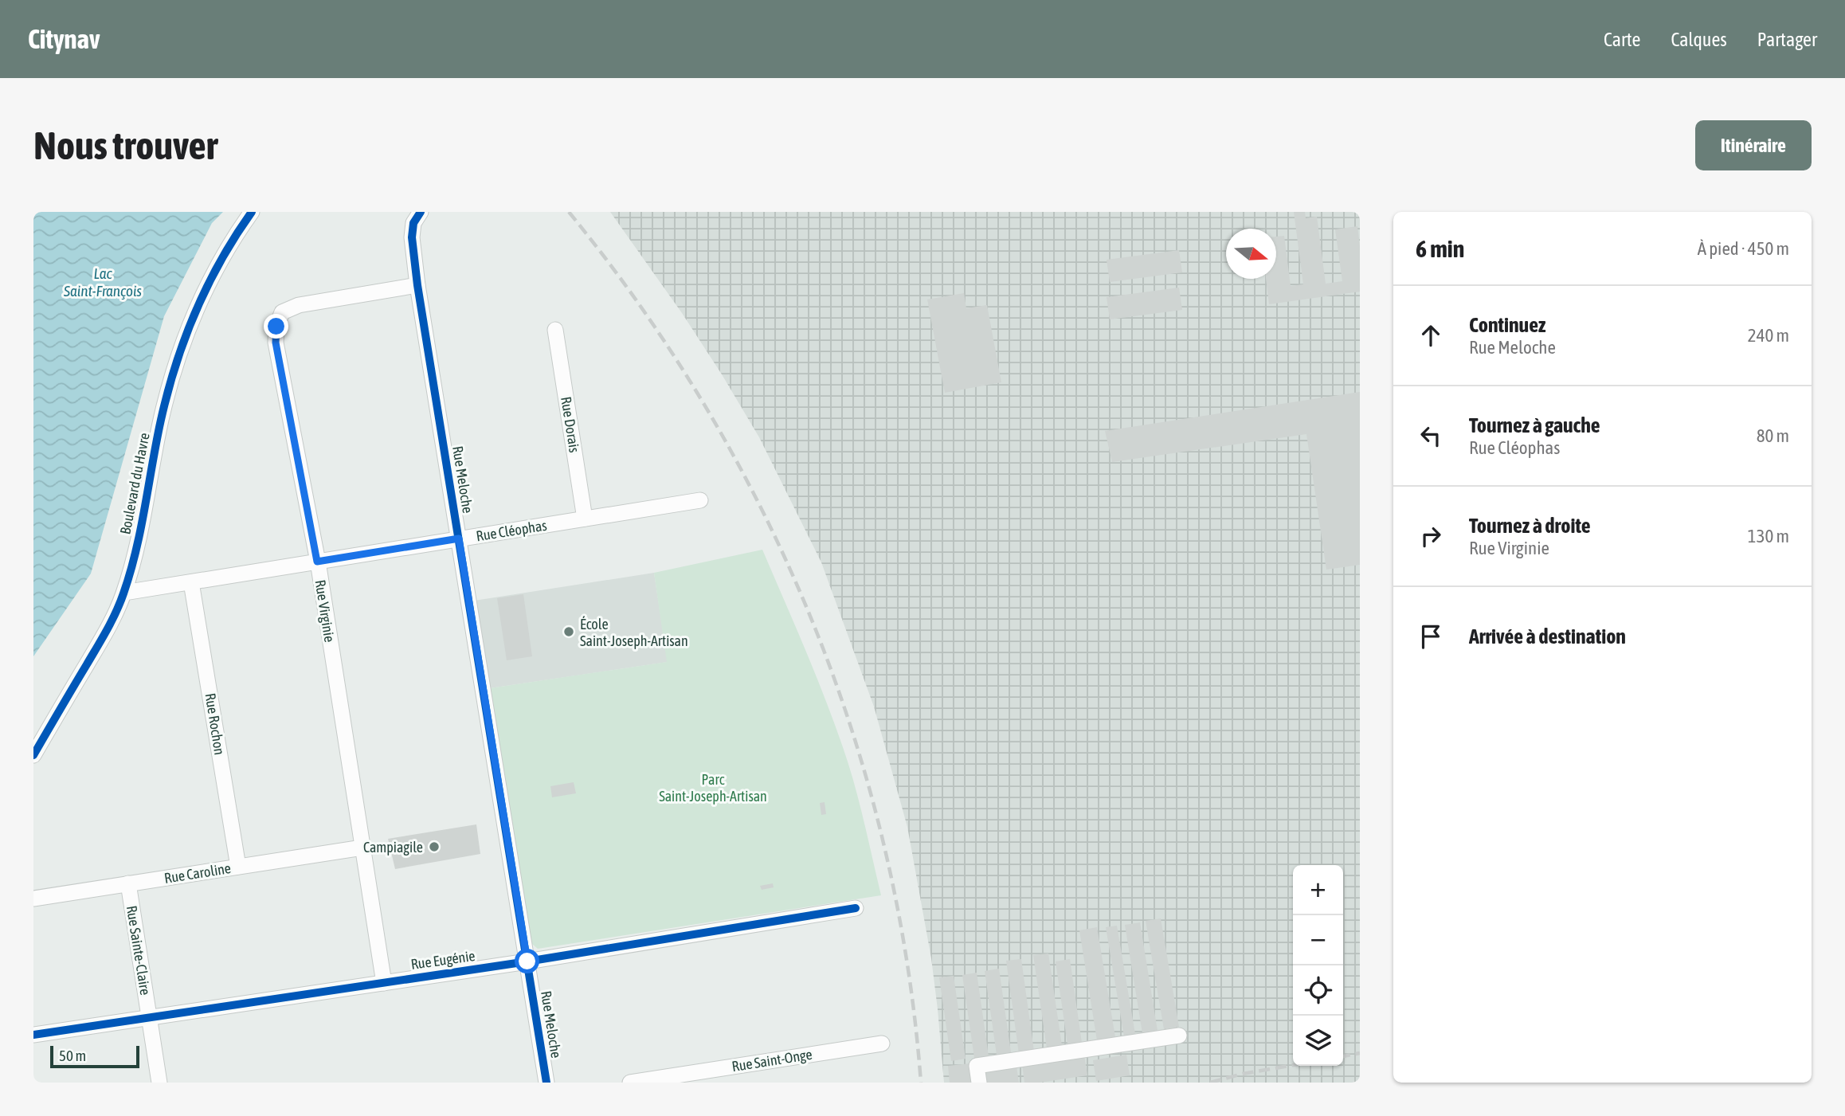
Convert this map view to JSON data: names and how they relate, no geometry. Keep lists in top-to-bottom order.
{
  "streets": {
    "street": [
      "Rue Dorais",
      "Rue Meloche",
      "Boulevard du Havre",
      "Rue Cléophas",
      "Rue Virginie",
      "Rue Rochon",
      "Rue Caroline",
      "Rue Sainte-Claire",
      "Rue Eugénie",
      "Rue Saint-Onge"
    ]
  },
  "crossings": [
    ["Rue Dorais", "Rue Cléophas"],
    ["Rue Meloche", "Rue Cléophas"],
    ["Rue Meloche", "Rue Virginie"],
    ["Rue Meloche", "Rue Eugénie"],
    ["Boulevard du Havre", "Rue Cléophas"],
    ["Rue Cléophas", "Rue Virginie"],
    ["Rue Cléophas", "Rue Rochon"],
    ["Rue Virginie", "Rue Caroline"],
    ["Rue Virginie", "Rue Eugénie"],
    ["Rue Rochon", "Rue Caroline"],
    ["Rue Caroline", "Rue Sainte-Claire"],
    ["Rue Sainte-Claire", "Rue Eugénie"]
  ],
  "water": ["Lac Saint-François"],
  "parks": ["Parc Saint-Joseph-Artisan"],
  "places": ["École Saint-Joseph-Artisan", "Campiagile"],
  "scale_bar": "50 m",
  "north": "right",
  "page": {
    "header": "Citynav",
    "nav": ["Carte", "Calques", "Partager"],
    "buttons": "Itinéraire",
    "title": "Nous trouver",
    "heading": ["6 min", "À pied · 450 m"],
    "list": [
      ["Continuez", "Rue Meloche", "240 m"],
      ["Tournez à gauche", "Rue Cléophas", "80 m"],
      ["Tournez à droite", "Rue Virginie", "130 m"],
      "Arrivée à destination"
    ],
    "map_buttons": ["+", "−"],
    "scale": "50 m"
  }
}
